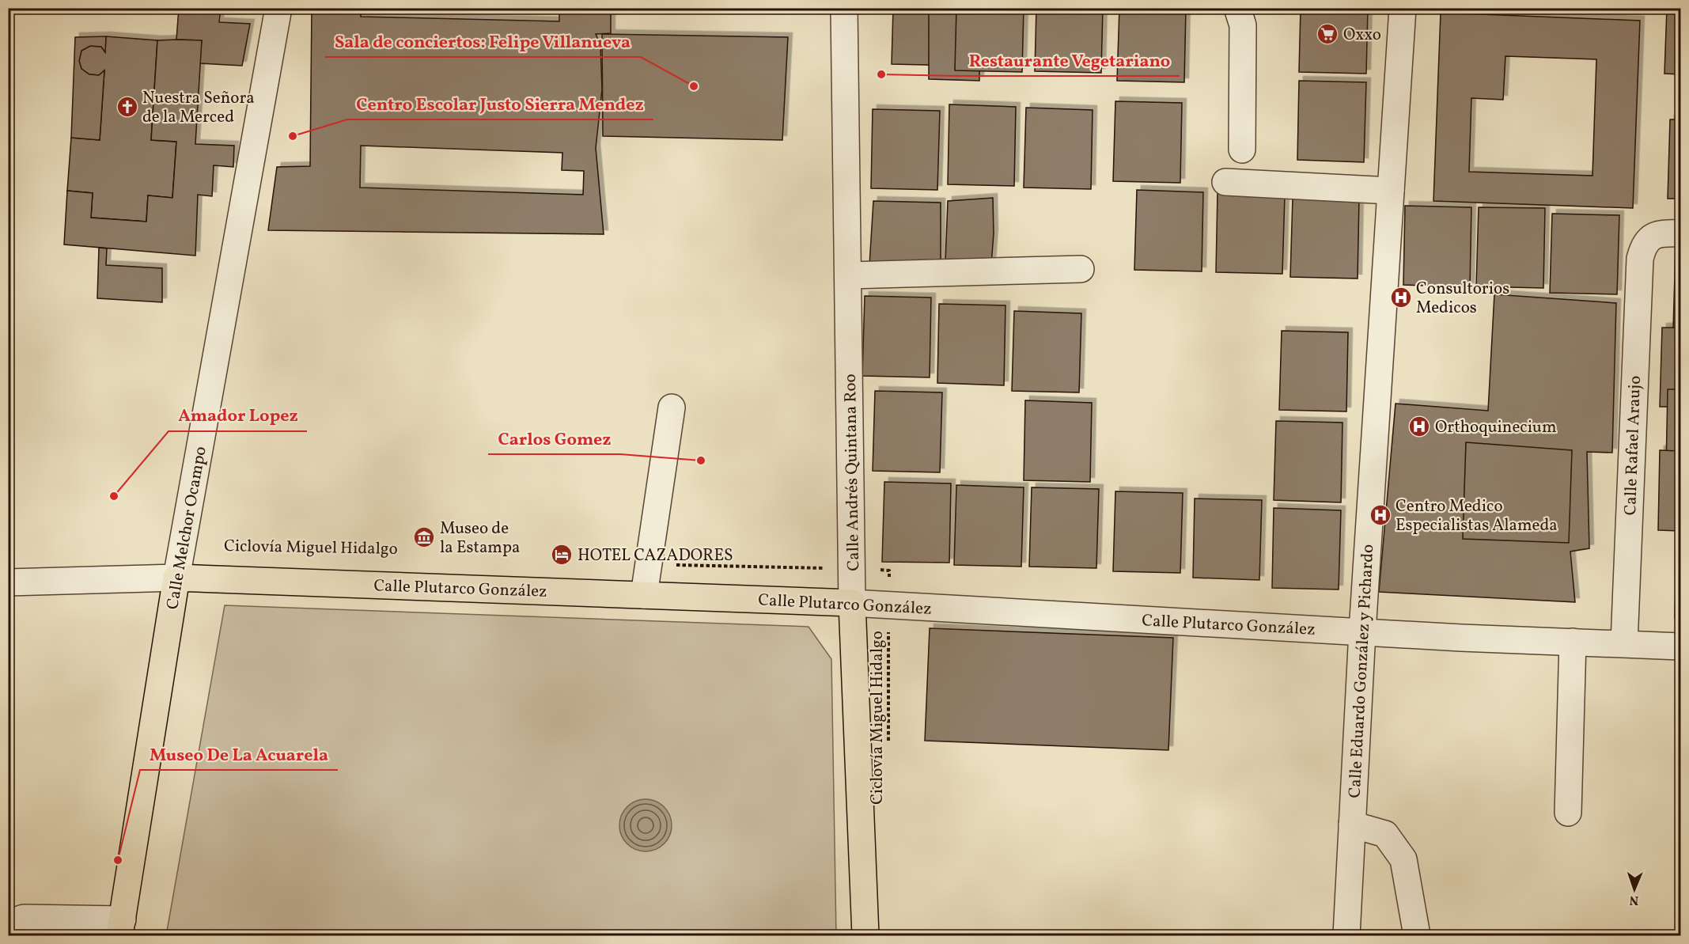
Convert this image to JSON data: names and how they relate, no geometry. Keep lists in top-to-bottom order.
{
  "streets": {
    "main road": ["Calle Andrés Quintana Roo", "Calle Melchor Ocampo", "Calle Plutarco González"],
    "street": ["Calle Rafael Araujo", "Calle Eduardo González y Pichardo"],
    "path": ["Ciclovía Miguel Hidalgo"]
  },
  "crossings": [
    ["Calle Rafael Araujo", "Calle Plutarco González"],
    ["Calle Andrés Quintana Roo", "Ciclovía Miguel Hidalgo"],
    ["Calle Andrés Quintana Roo", "Calle Plutarco González"],
    ["Calle Melchor Ocampo", "Calle Plutarco González"],
    ["Ciclovía Miguel Hidalgo", "Calle Plutarco González"],
    ["Calle Plutarco González", "Calle Eduardo González y Pichardo"]
  ],
  "places": {
    "supermarket": ["Oxxo"],
    "other": [
      "Restaurante Vegetariano",
      "Sala de conciertos: Felipe Villanueva",
      "Centro Escolar Justo Sierra Mendez",
      "Carlos Gomez",
      "Amador Lopez",
      "Museo De La Acuarela"
    ],
    "church": ["Nuestra Señora de la Merced"],
    "hospital": ["Consultorios Medicos", "Orthoquinecium", "Centro Medico Especialistas Alameda"],
    "museum": ["Museo de la Estampa"],
    "hotel": ["HOTEL CAZADORES"]
  },
  "north": "bottom"
}
